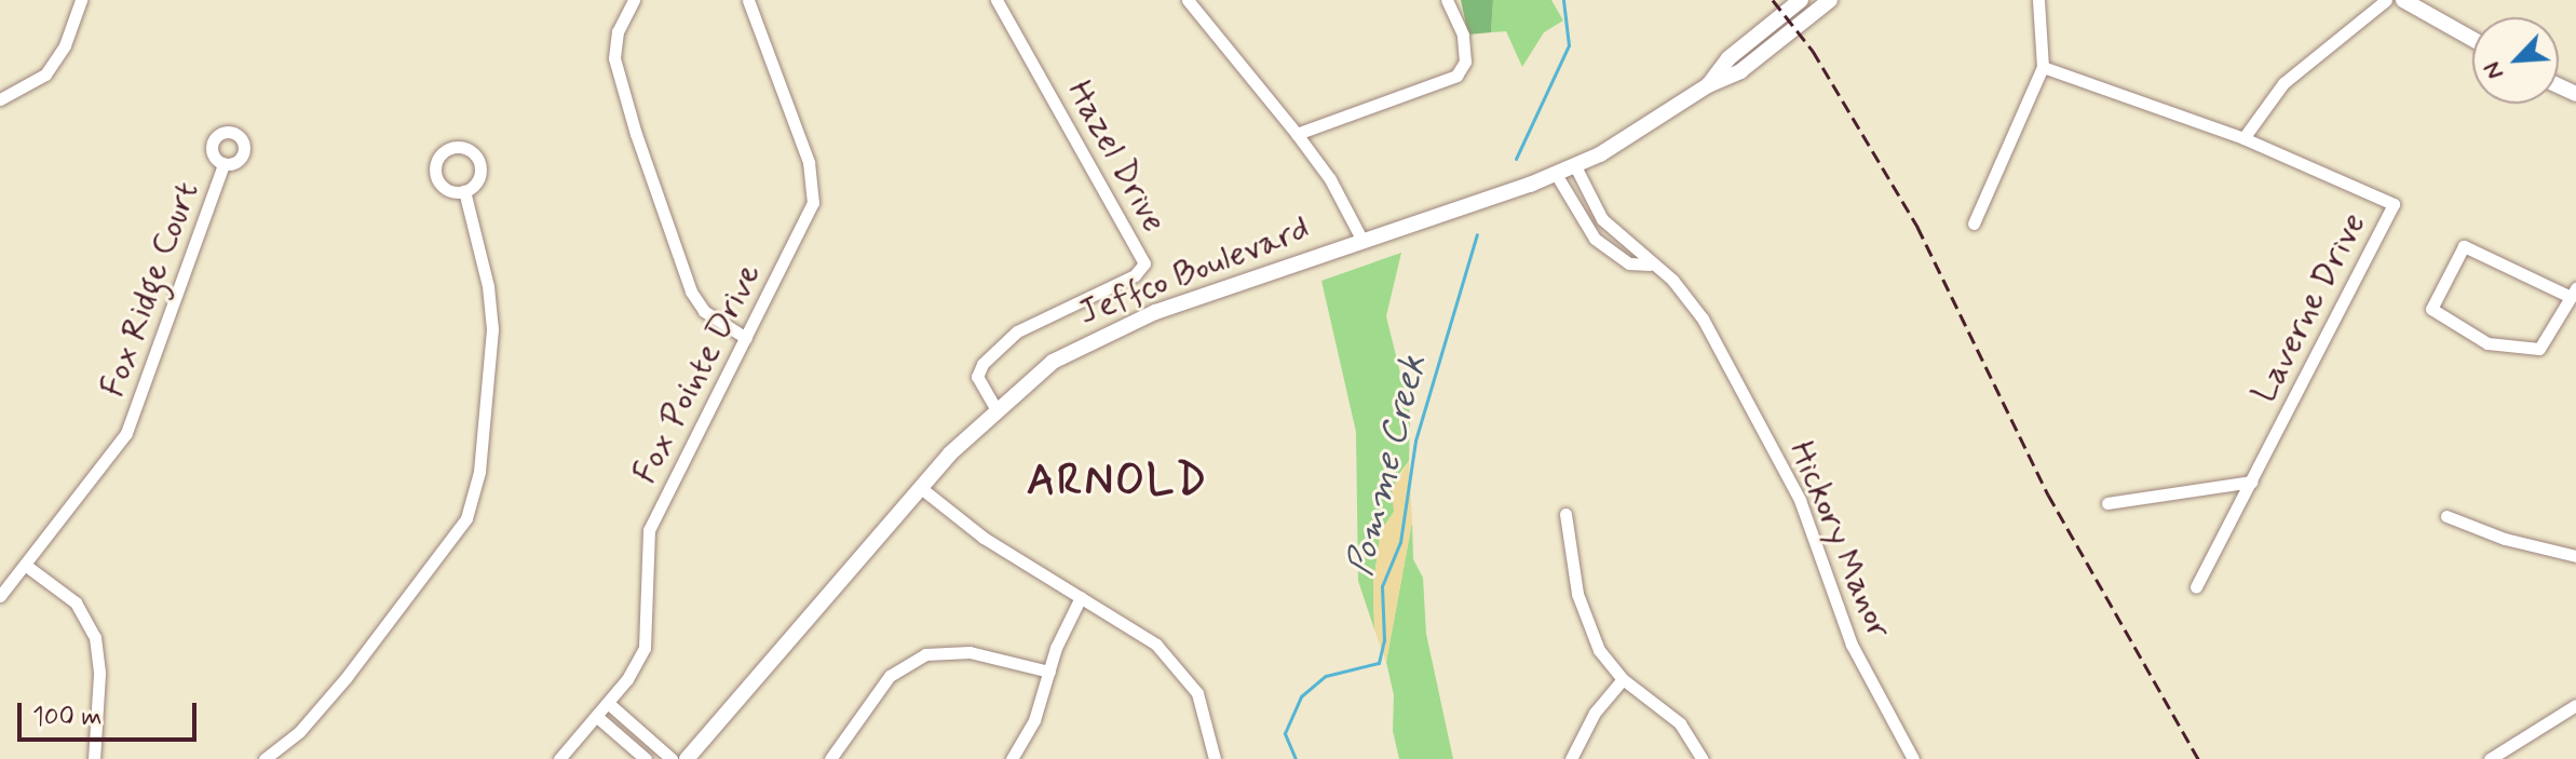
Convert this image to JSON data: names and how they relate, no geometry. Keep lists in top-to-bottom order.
{
  "streets": {
    "main road": ["Jeffco Boulevard"],
    "street": [
      "Hazel Drive",
      "Fox Ridge Court",
      "Laverne Drive",
      "Fox Pointe Drive",
      "Hickory Manor"
    ]
  },
  "crossings": [
    ["Hazel Drive", "Jeffco Boulevard"],
    ["Jeffco Boulevard", "Hickory Manor"]
  ],
  "districts": ["ARNOLD"],
  "water": ["Pomme Creek"],
  "scale_bar": "100 m",
  "north": "bottom left"
}
